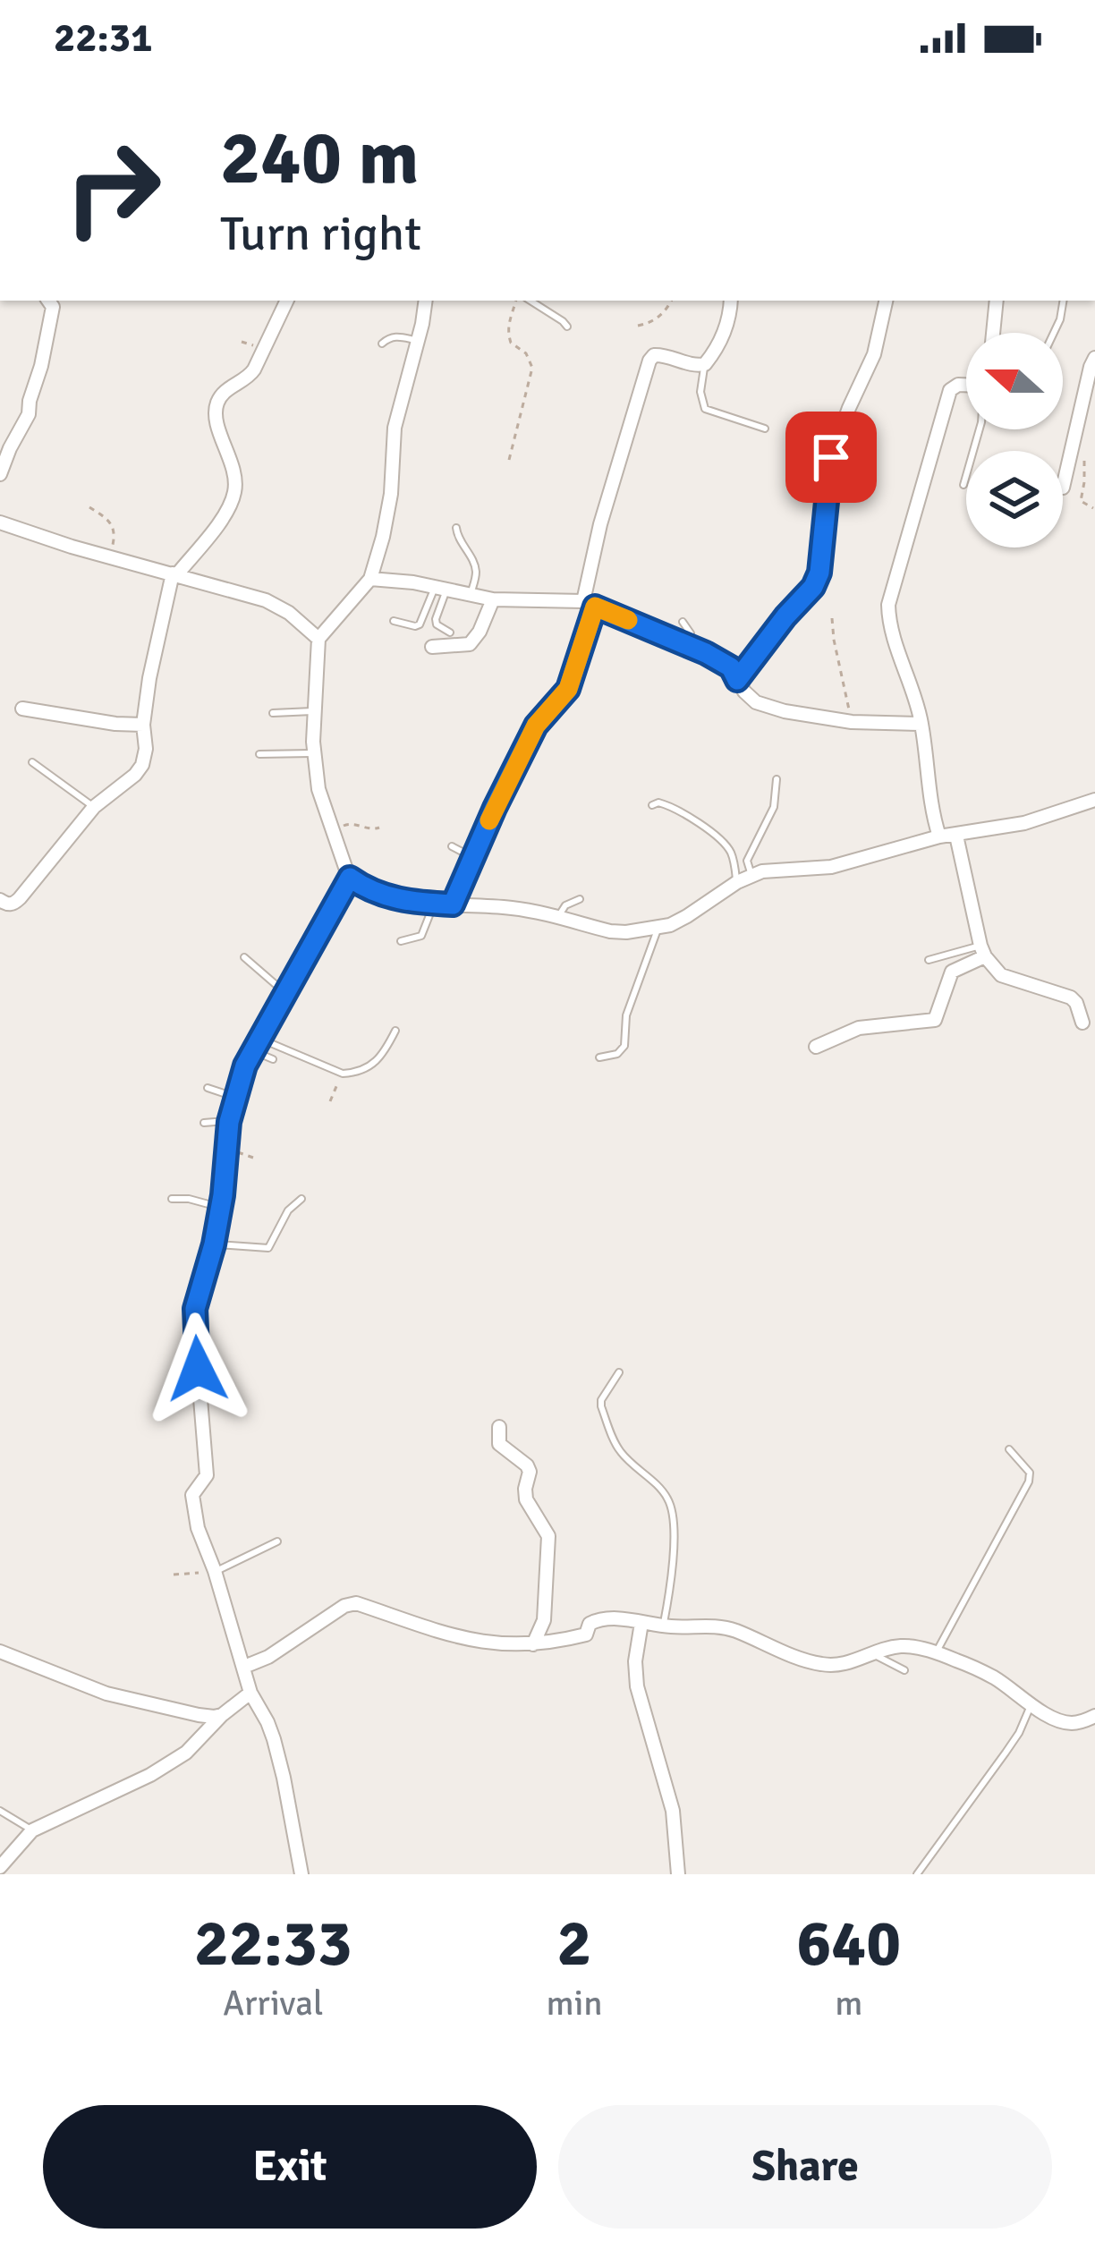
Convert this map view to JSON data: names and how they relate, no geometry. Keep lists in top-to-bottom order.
{
  "north": "left",
  "page": {
    "status": "22:31",
    "turn": ["240 m", "Turn right"],
    "eta": [
      "22:33",
      "Arrival",
      "2",
      "min",
      "640",
      "m"
    ],
    "buttons": ["Exit", "Share"]
  }
}
